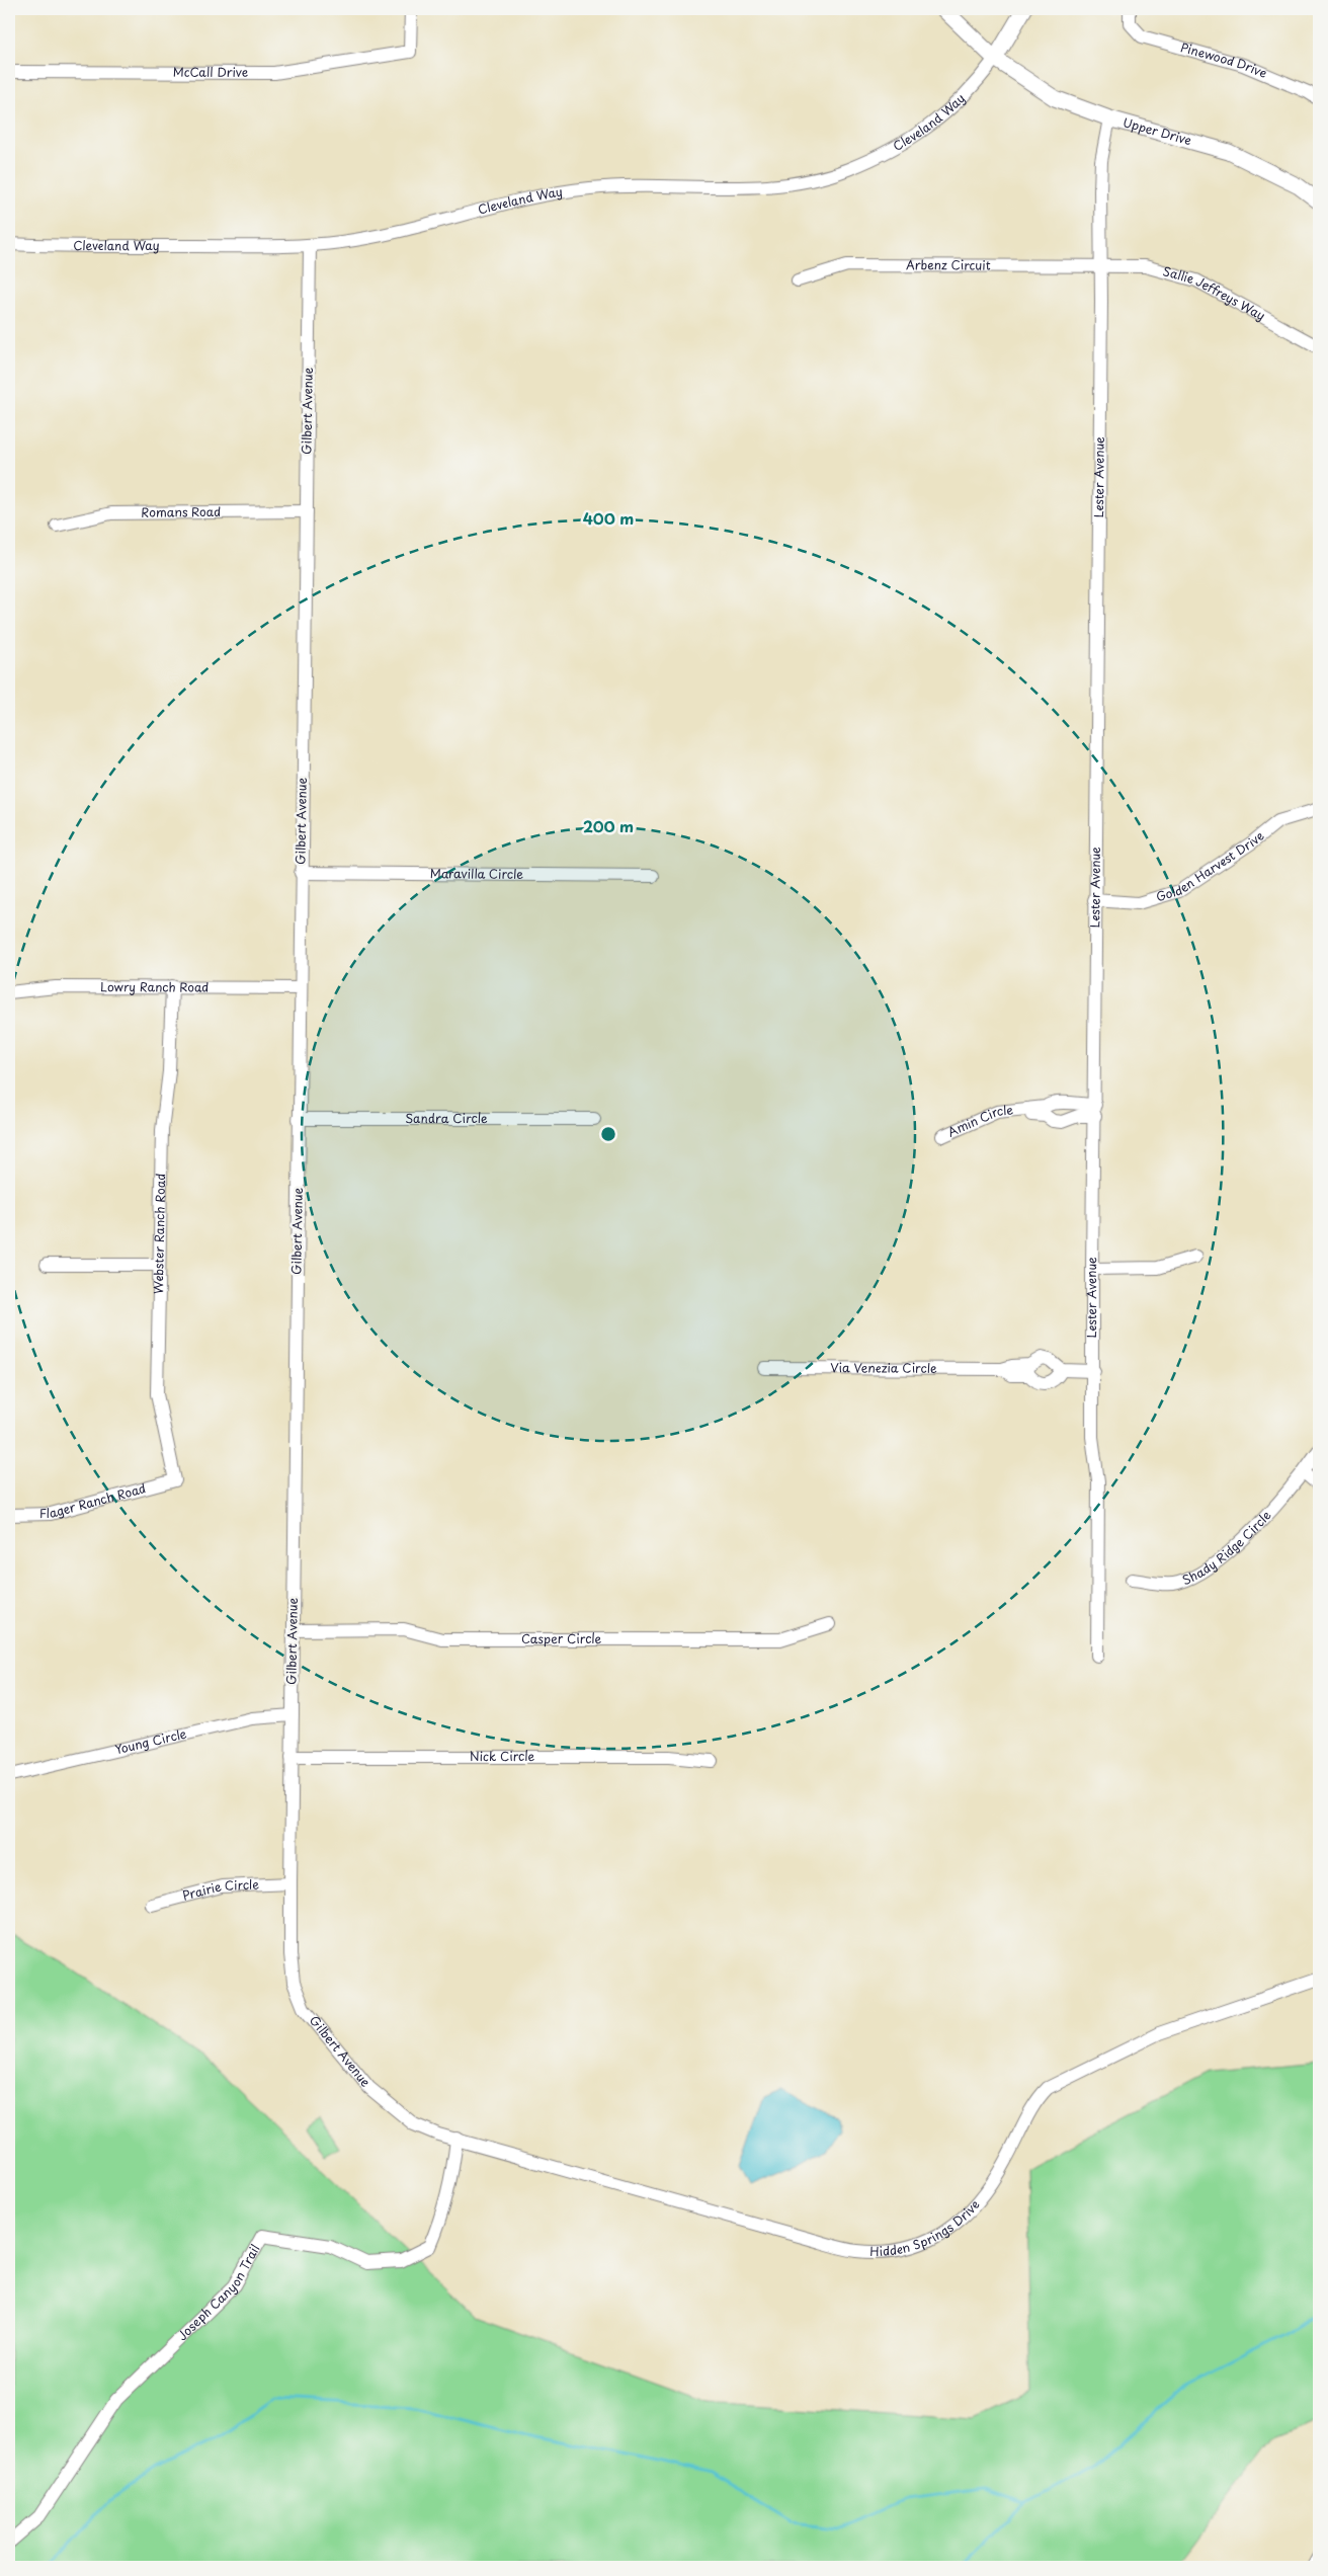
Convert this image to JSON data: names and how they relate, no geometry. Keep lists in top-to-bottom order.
{
  "streets": {
    "main road": ["Upper Drive"],
    "street": [
      "Pinewood Drive",
      "McCall Drive",
      "Cleveland Way",
      "Arbenz Circuit",
      "Sallie Jeffreys Way",
      "Gilbert Avenue",
      "Lester Avenue",
      "Romans Road",
      "Golden Harvest Drive",
      "Maravilla Circle",
      "Lowry Ranch Road",
      "Sandra Circle",
      "Amin Circle",
      "Webster Ranch Road",
      "Via Venezia Circle",
      "Flager Ranch Road",
      "Shady Ridge Circle",
      "Casper Circle",
      "Young Circle",
      "Nick Circle",
      "Prairie Circle",
      "Hidden Springs Drive",
      "Joseph Canyon Trail"
    ]
  },
  "crossings": [
    ["Cleveland Way", "Upper Drive"],
    ["Cleveland Way", "Gilbert Avenue"],
    ["Upper Drive", "Lester Avenue"],
    ["Arbenz Circuit", "Sallie Jeffreys Way"],
    ["Arbenz Circuit", "Lester Avenue"],
    ["Sallie Jeffreys Way", "Lester Avenue"],
    ["Gilbert Avenue", "Romans Road"],
    ["Gilbert Avenue", "Maravilla Circle"],
    ["Gilbert Avenue", "Lowry Ranch Road"],
    ["Gilbert Avenue", "Sandra Circle"],
    ["Gilbert Avenue", "Casper Circle"],
    ["Gilbert Avenue", "Young Circle"],
    ["Gilbert Avenue", "Nick Circle"],
    ["Gilbert Avenue", "Prairie Circle"],
    ["Gilbert Avenue", "Hidden Springs Drive"],
    ["Gilbert Avenue", "Joseph Canyon Trail"],
    ["Lester Avenue", "Golden Harvest Drive"],
    ["Lester Avenue", "Amin Circle"],
    ["Lester Avenue", "Via Venezia Circle"],
    ["Lowry Ranch Road", "Webster Ranch Road"],
    ["Webster Ranch Road", "Flager Ranch Road"],
    ["Hidden Springs Drive", "Joseph Canyon Trail"]
  ],
  "rings": ["400 m", "200 m"]
}
